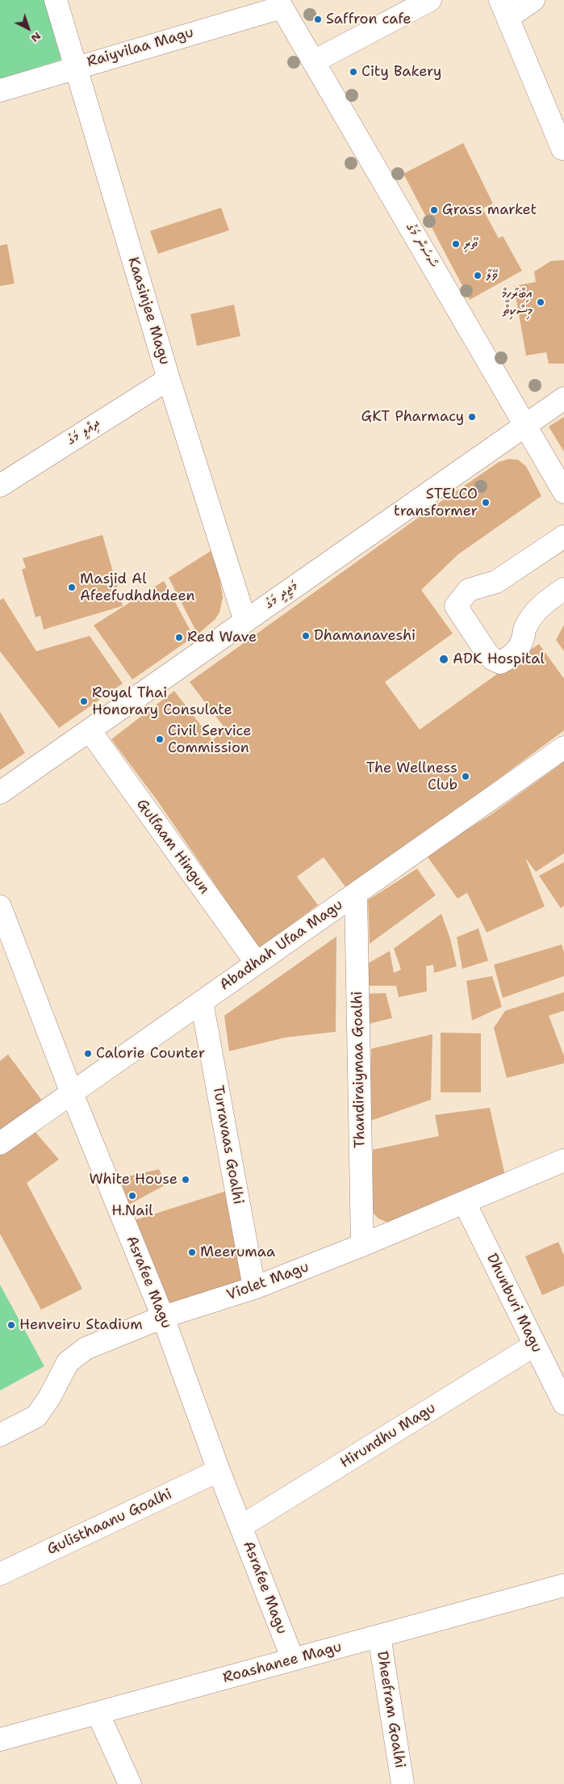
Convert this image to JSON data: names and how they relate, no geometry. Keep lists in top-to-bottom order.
{
  "streets": {
    "street": [
      "Raiyvilaa Magu",
      "ސޯސަން މަގު",
      "Kaasinjee Magu",
      "ދިއްލީ މަގު",
      "މަޖީދީ މަގު",
      "Gulfaam Hingun",
      "Abadhah Ufaa Magu",
      "Thandiraiymaa Goalhi",
      "Turravaas Goalhi",
      "Violet Magu",
      "Asrafee Magu",
      "Dhunburi Magu",
      "Hirundhu Magu",
      "Gulisthaanu Goalhi",
      "Roashanee Magu",
      "Dheefram Goalhi"
    ]
  },
  "crossings": [
    ["Raiyvilaa Magu", "ސޯސަން މަގު"],
    ["Raiyvilaa Magu", "Kaasinjee Magu"],
    ["ސޯސަން މަގު", "މަޖީދީ މަގު"],
    ["Kaasinjee Magu", "ދިއްލީ މަގު"],
    ["Kaasinjee Magu", "މަޖީދީ މަގު"],
    ["މަޖީދީ މަގު", "Gulfaam Hingun"],
    ["Gulfaam Hingun", "Abadhah Ufaa Magu"],
    ["Abadhah Ufaa Magu", "Thandiraiymaa Goalhi"],
    ["Abadhah Ufaa Magu", "Turravaas Goalhi"],
    ["Abadhah Ufaa Magu", "Asrafee Magu"],
    ["Thandiraiymaa Goalhi", "Violet Magu"],
    ["Turravaas Goalhi", "Violet Magu"],
    ["Violet Magu", "Asrafee Magu"],
    ["Violet Magu", "Dhunburi Magu"],
    ["Asrafee Magu", "Hirundhu Magu"],
    ["Asrafee Magu", "Gulisthaanu Goalhi"],
    ["Asrafee Magu", "Roashanee Magu"],
    ["Dhunburi Magu", "Hirundhu Magu"],
    ["Roashanee Magu", "Dheefram Goalhi"]
  ],
  "places": [
    "Saffron cafe",
    "City Bakery",
    "Grass market",
    "ތޫރި",
    "ވޭލާ",
    "އިބްރާހީމް މިސްކިތް",
    "GKT Pharmacy",
    "STELCO transformer",
    "Masjid Al Afeefudhdhdeen",
    "Dhamanaveshi",
    "Red Wave",
    "ADK Hospital",
    "Royal Thai Honorary Consulate",
    "Civil Service Commission",
    "The Wellness Club",
    "Calorie Counter",
    "White House",
    "H.Nail",
    "Meerumaa",
    "Henveiru Stadium"
  ],
  "north": "bottom right"
}
